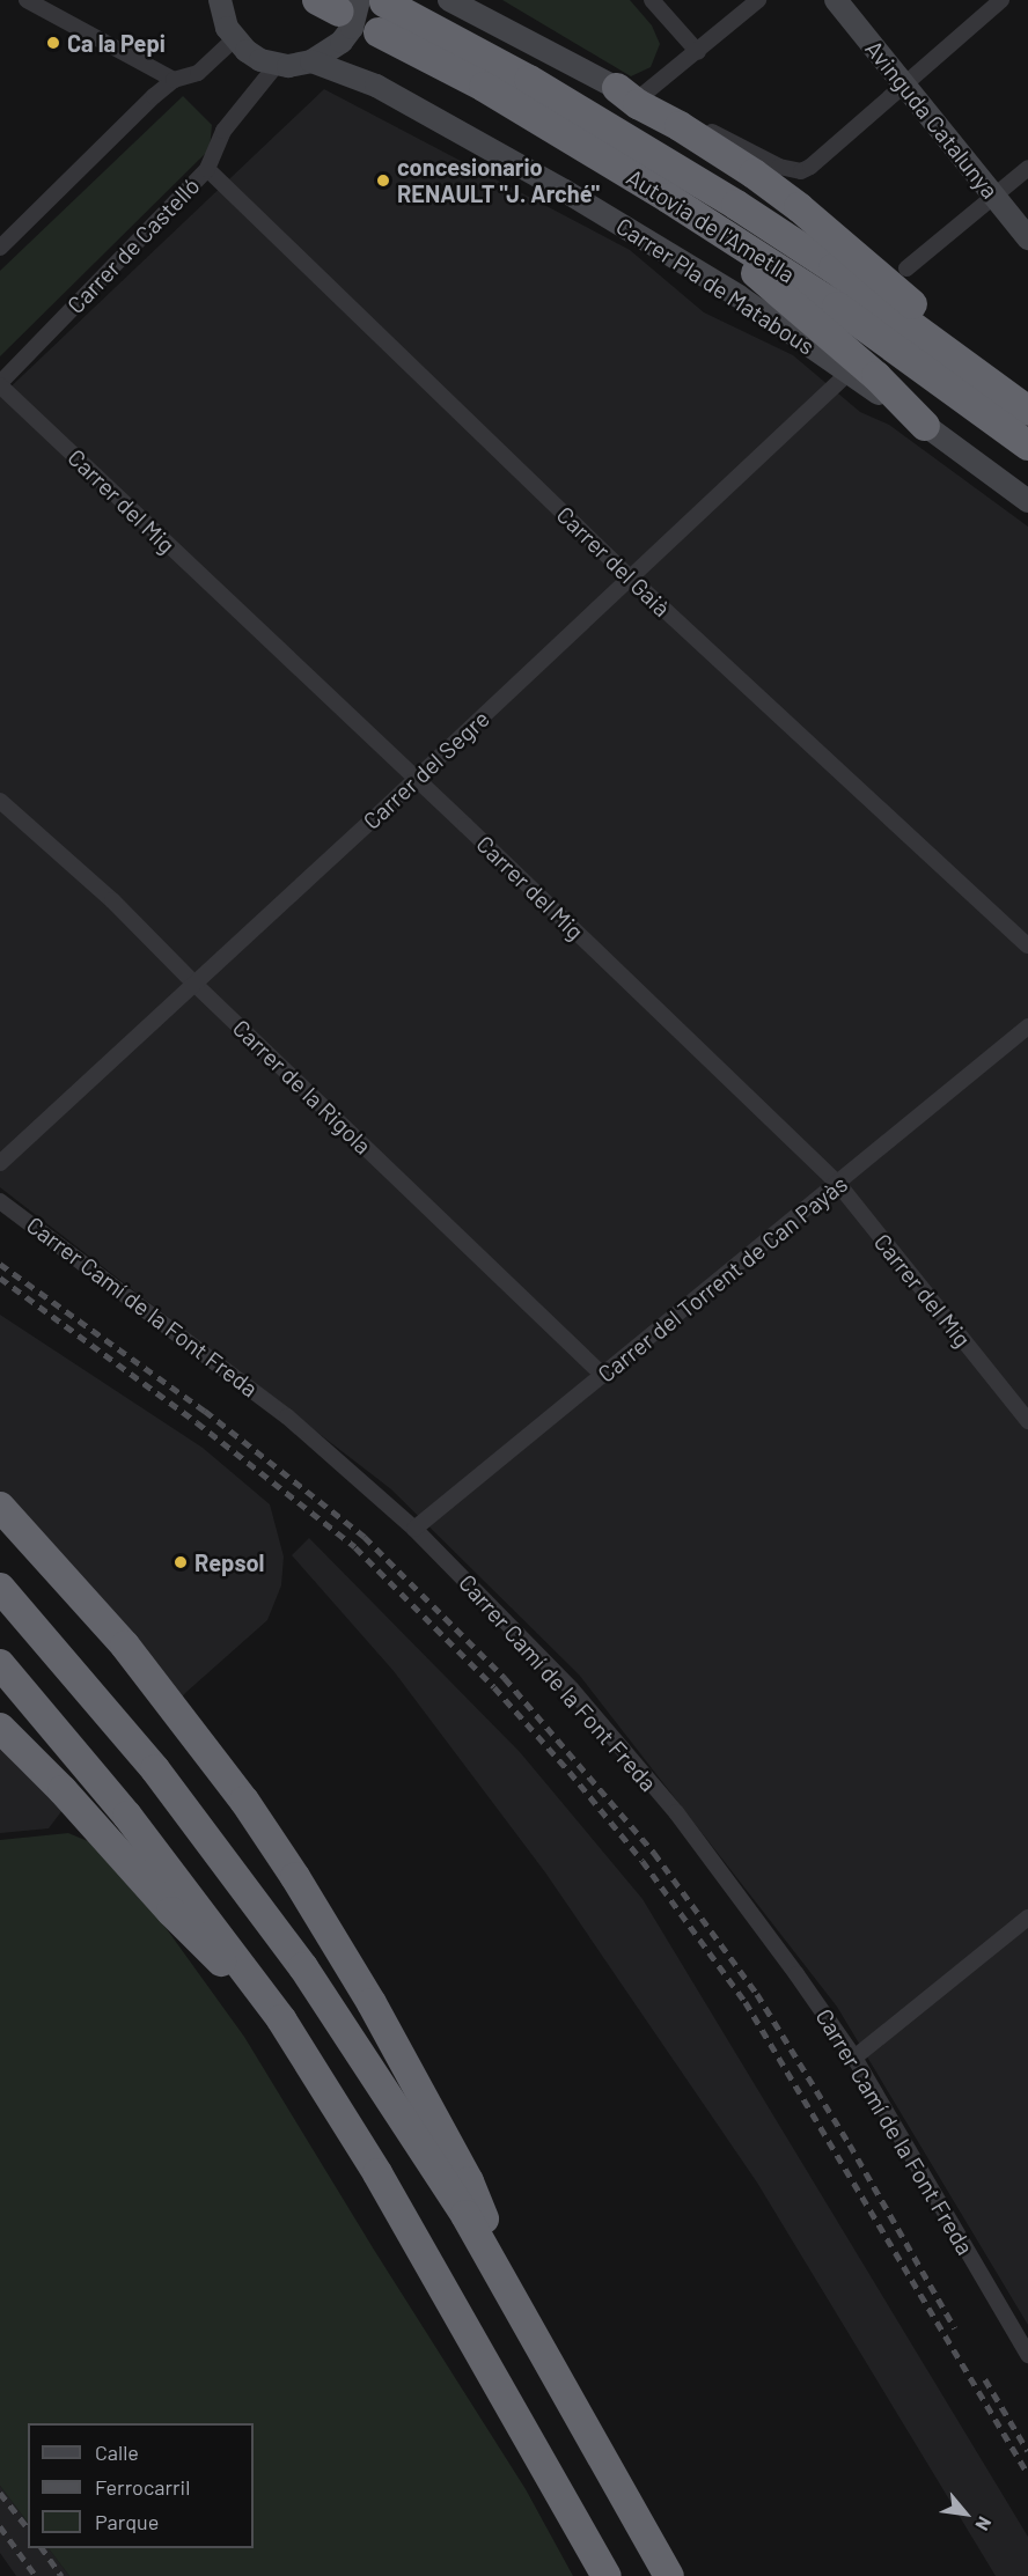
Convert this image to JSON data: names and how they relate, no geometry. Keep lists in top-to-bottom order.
{
  "streets": {
    "highway": ["Autovia de l'Ametlla"],
    "main road": ["Avinguda Catalunya", "Carrer Pla de Matabous"],
    "street": [
      "Carrer de Castelló",
      "Carrer del Mig",
      "Carrer del Gaià",
      "Carrer del Segre",
      "Carrer de la Rigola",
      "Carrer del Torrent de Can Payàs",
      "Carrer Camí de la Font Freda"
    ]
  },
  "crossings": [
    ["Carrer de Castelló", "Carrer del Mig"],
    ["Carrer de Castelló", "Carrer del Gaià"],
    ["Carrer Pla de Matabous", "Carrer del Segre"],
    ["Carrer del Mig", "Carrer del Segre"],
    ["Carrer del Mig", "Carrer del Torrent de Can Payàs"],
    ["Carrer del Gaià", "Carrer del Segre"],
    ["Carrer del Segre", "Carrer de la Rigola"],
    ["Carrer de la Rigola", "Carrer del Torrent de Can Payàs"],
    ["Carrer del Torrent de Can Payàs", "Carrer Camí de la Font Freda"]
  ],
  "places": ["Ca la Pepi", "concesionario RENAULT \"J. Arché\"", "Repsol"],
  "legend": ["Calle", "Ferrocarril", "Parque"],
  "north": "bottom right"
}
